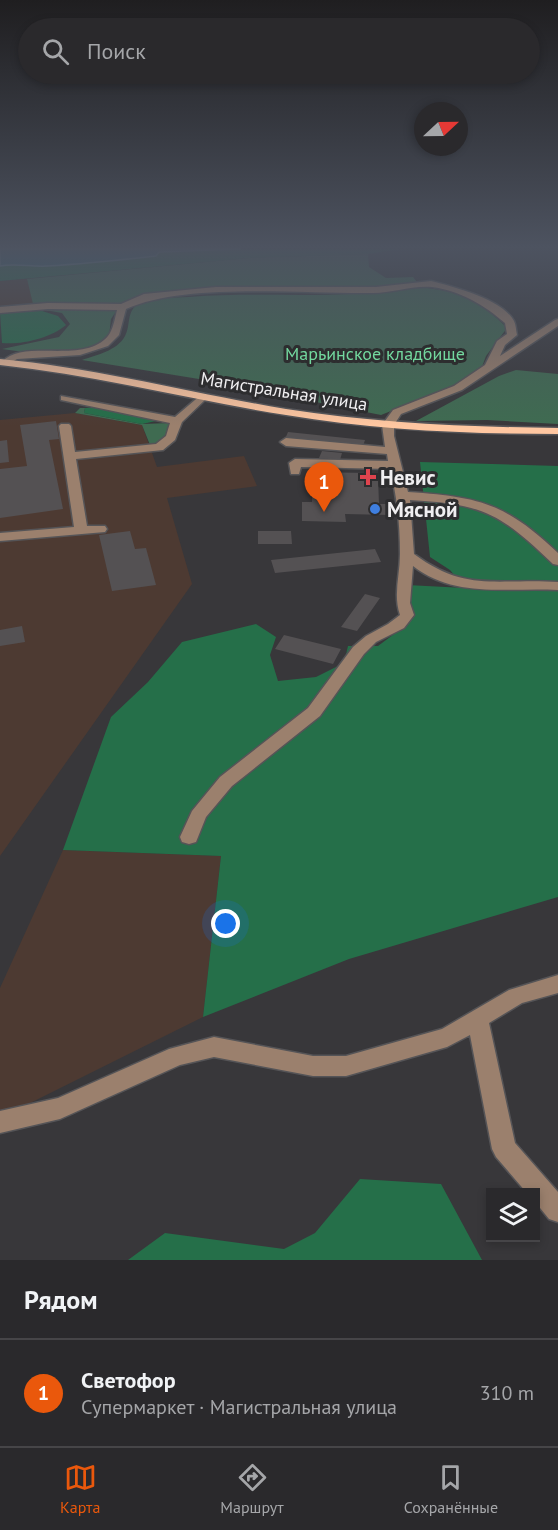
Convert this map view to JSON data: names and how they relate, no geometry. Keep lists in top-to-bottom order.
{
  "streets": {
    "main road": ["Магистральная улица"]
  },
  "parks": ["Марьинское кладбище"],
  "places": {
    "health": ["Невис"],
    "other": ["Мясной"]
  },
  "north": "right",
  "page": {
    "search": "Поиск",
    "pins": "1",
    "heading": "Рядом",
    "list": [
      {
        "mark": "1",
        "name": "Светофор",
        "note": "Супермаркет · Магистральная улица",
        "value": "310 m"
      }
    ],
    "nav": ["Карта", "Маршрут", "Сохранённые"]
  }
}
